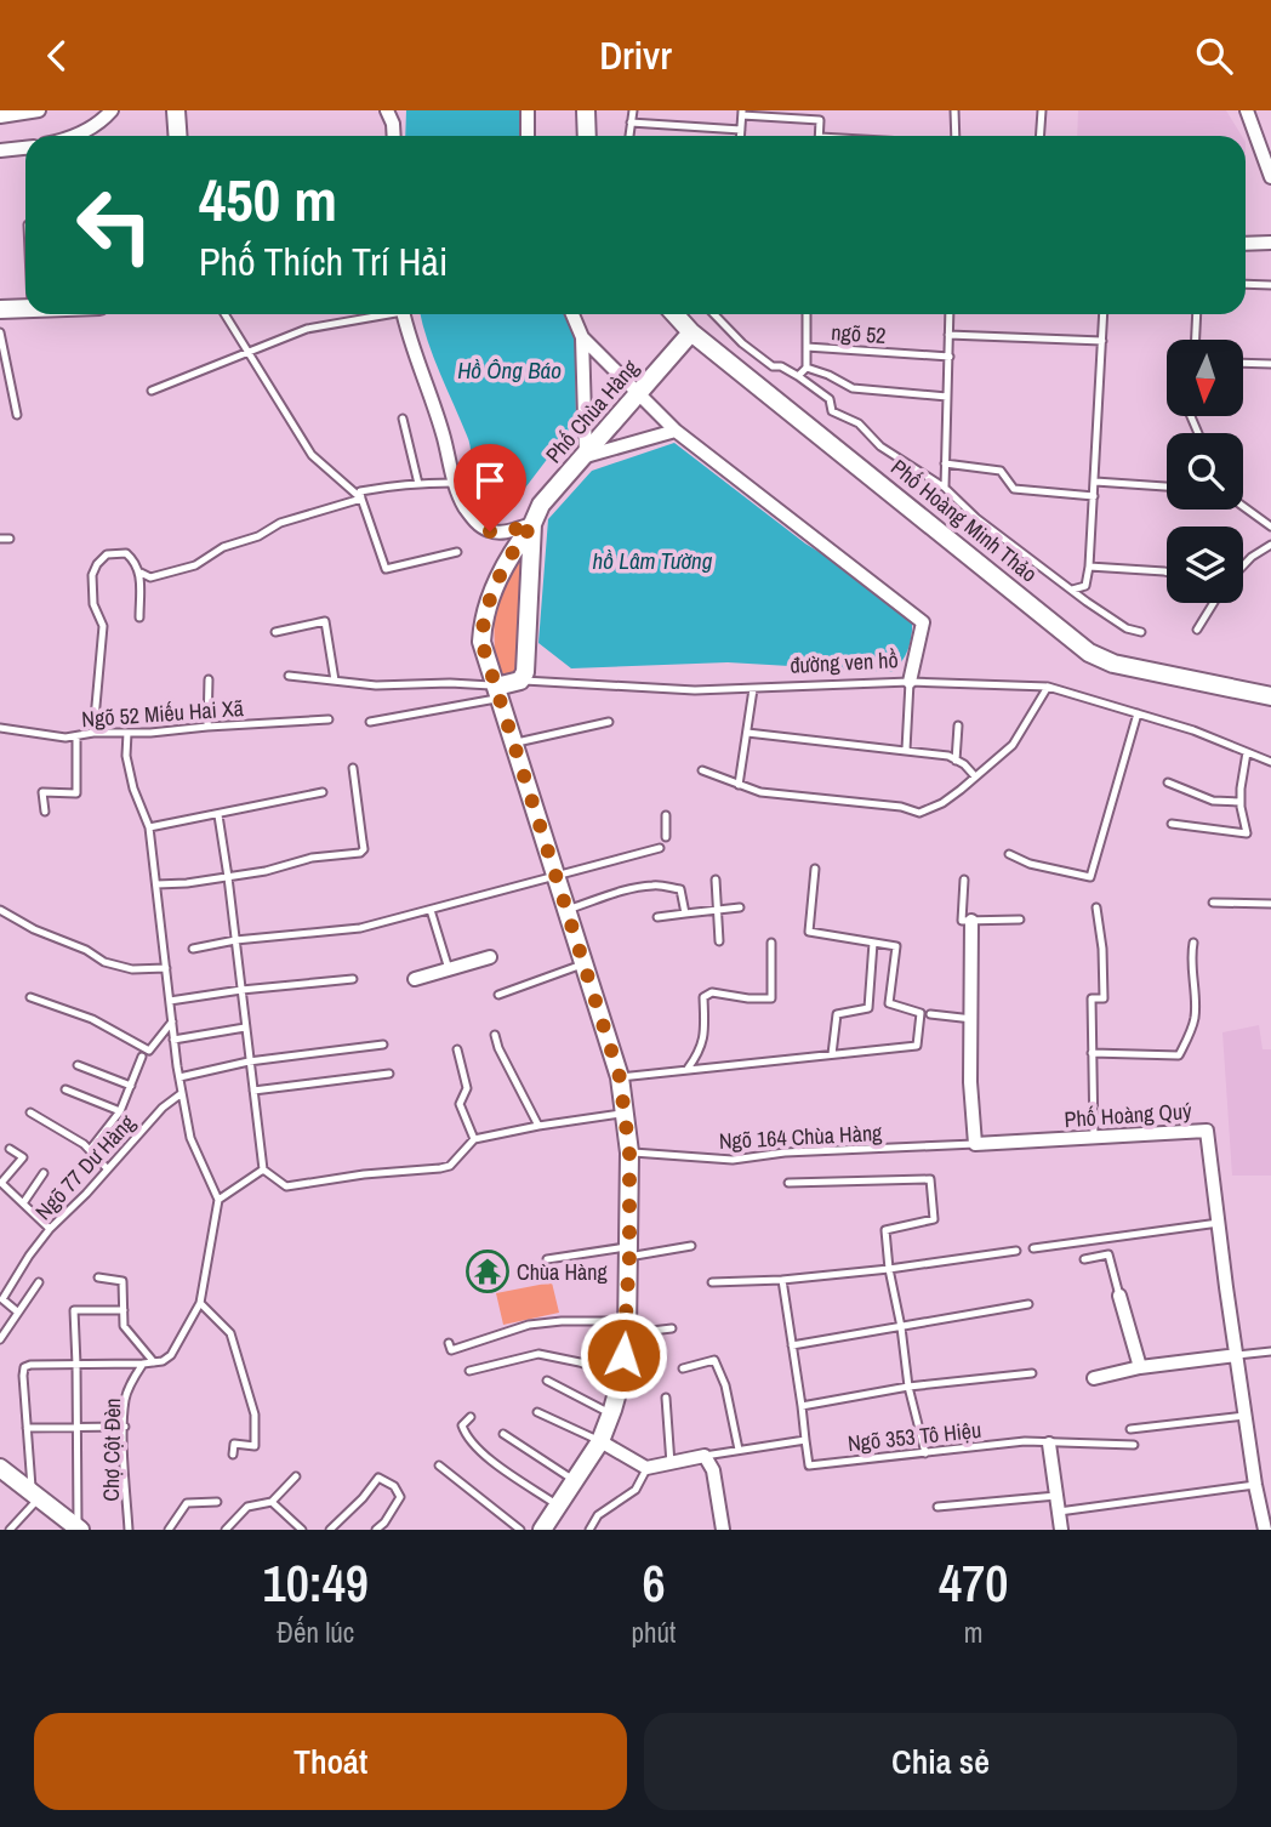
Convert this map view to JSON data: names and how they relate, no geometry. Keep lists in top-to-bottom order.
{
  "streets": {
    "street": [
      "Phố Chùa Hàng",
      "Phố Hoàng Minh Thảo",
      "đường ven hồ",
      "Phố Hoàng Quý"
    ],
    "lane": [
      "ngõ 52",
      "Ngõ 52 Miếu Hai Xã",
      "Ngõ 164 Chùa Hàng",
      "Ngõ 77 Dư Hàng",
      "Ngõ 353 Tô Hiệu",
      "Chợ Cột Đèn"
    ]
  },
  "crossings": [
    ["Phố Chùa Hàng", "Phố Hoàng Minh Thảo"],
    ["Phố Chùa Hàng", "Ngõ 164 Chùa Hàng"],
    ["Phố Hoàng Quý", "Ngõ 164 Chùa Hàng"]
  ],
  "water": ["Hồ Ông Báo", "hồ Lâm Tường"],
  "places": {
    "temple": ["Chùa Hàng"]
  },
  "north": "bottom",
  "page": {
    "header": "Drivr",
    "turn": ["450 m", "Phố Thích Trí Hải"],
    "eta": [
      "10:49",
      "Đến lúc",
      "6",
      "phút",
      "470",
      "m"
    ],
    "buttons": ["Thoát", "Chia sẻ"]
  }
}
